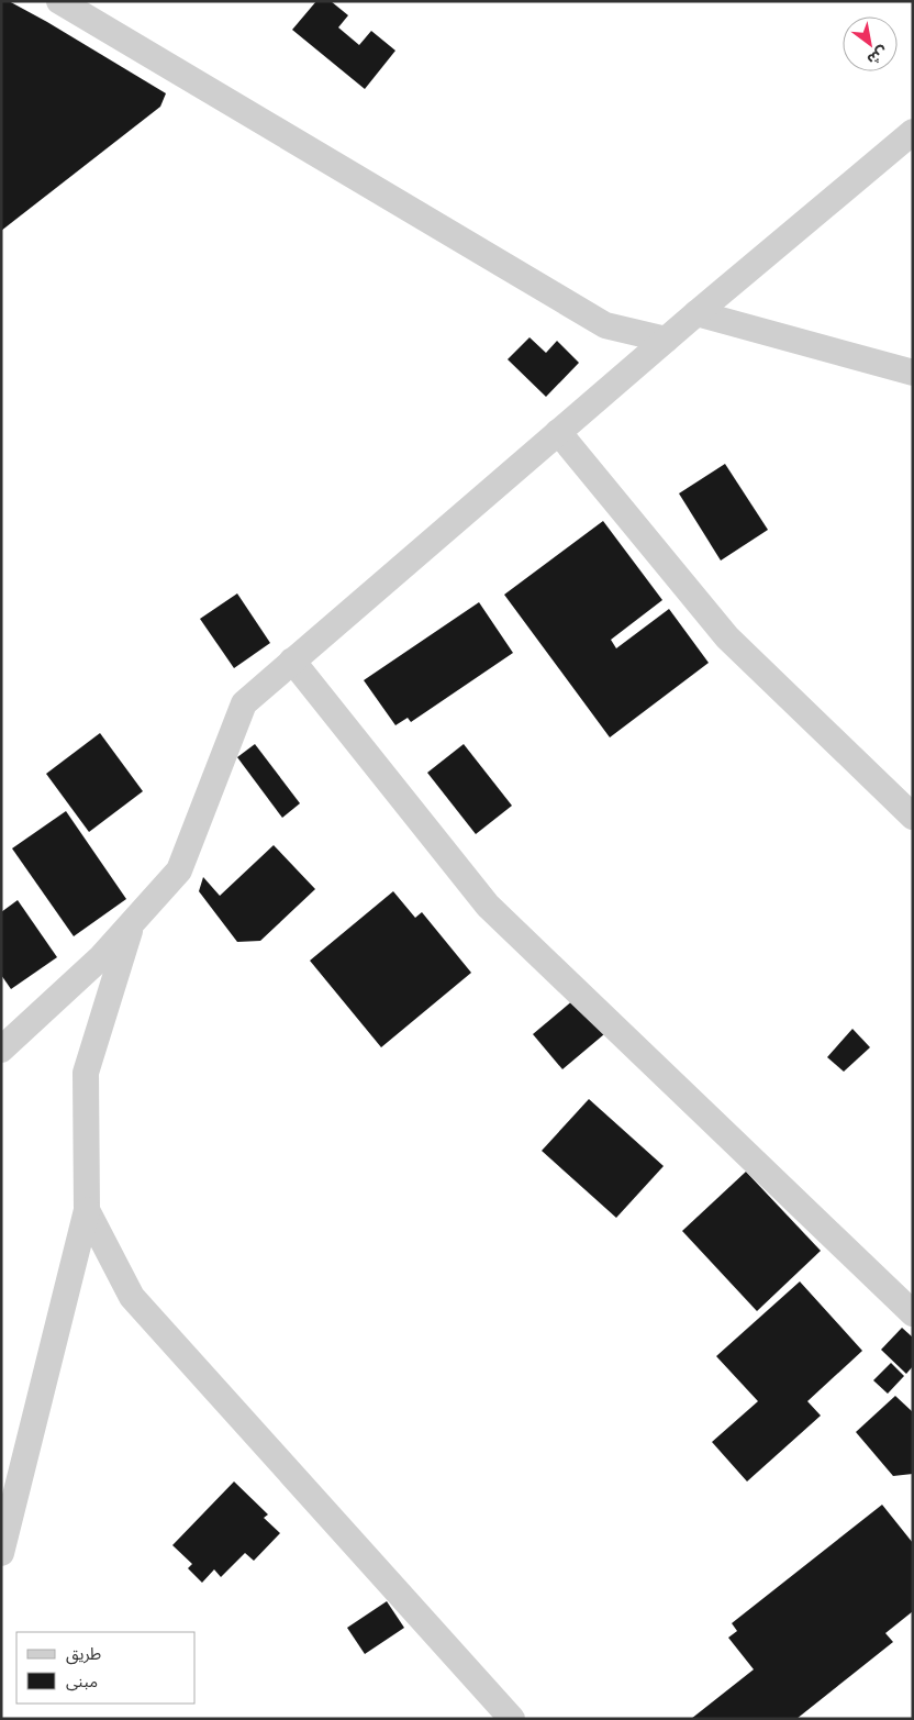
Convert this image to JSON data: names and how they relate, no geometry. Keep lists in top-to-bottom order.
{
  "legend": ["طريق", "مبنى"],
  "north": "bottom right"
}
